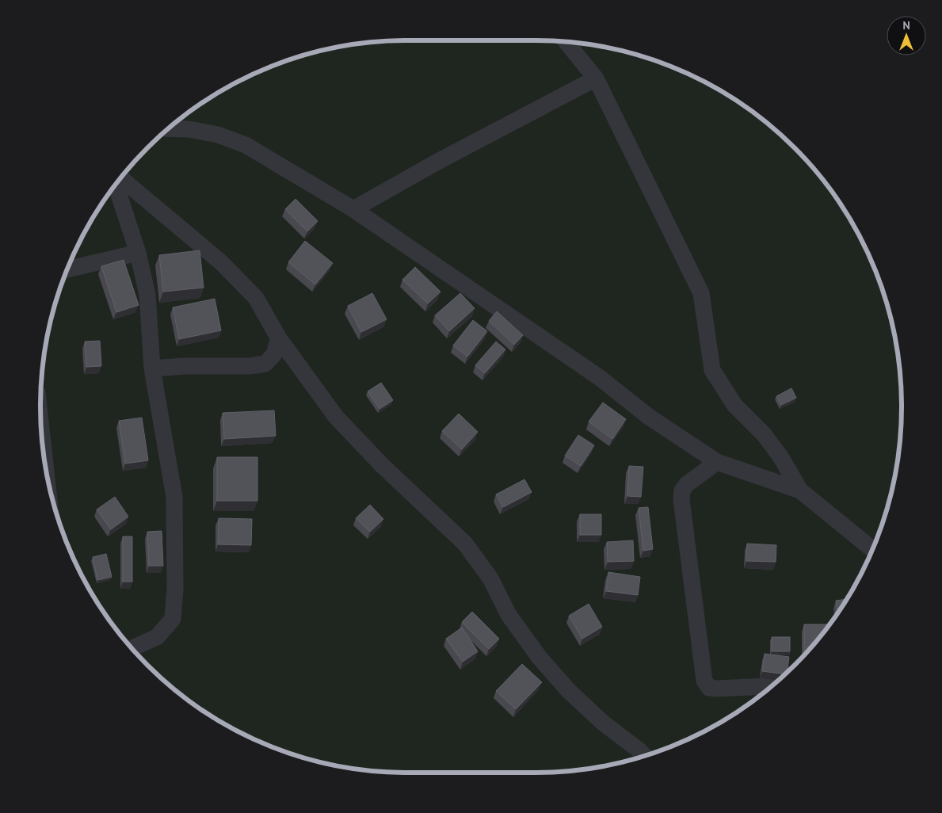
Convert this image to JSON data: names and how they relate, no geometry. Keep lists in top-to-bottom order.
{
  "north": "top"
}
